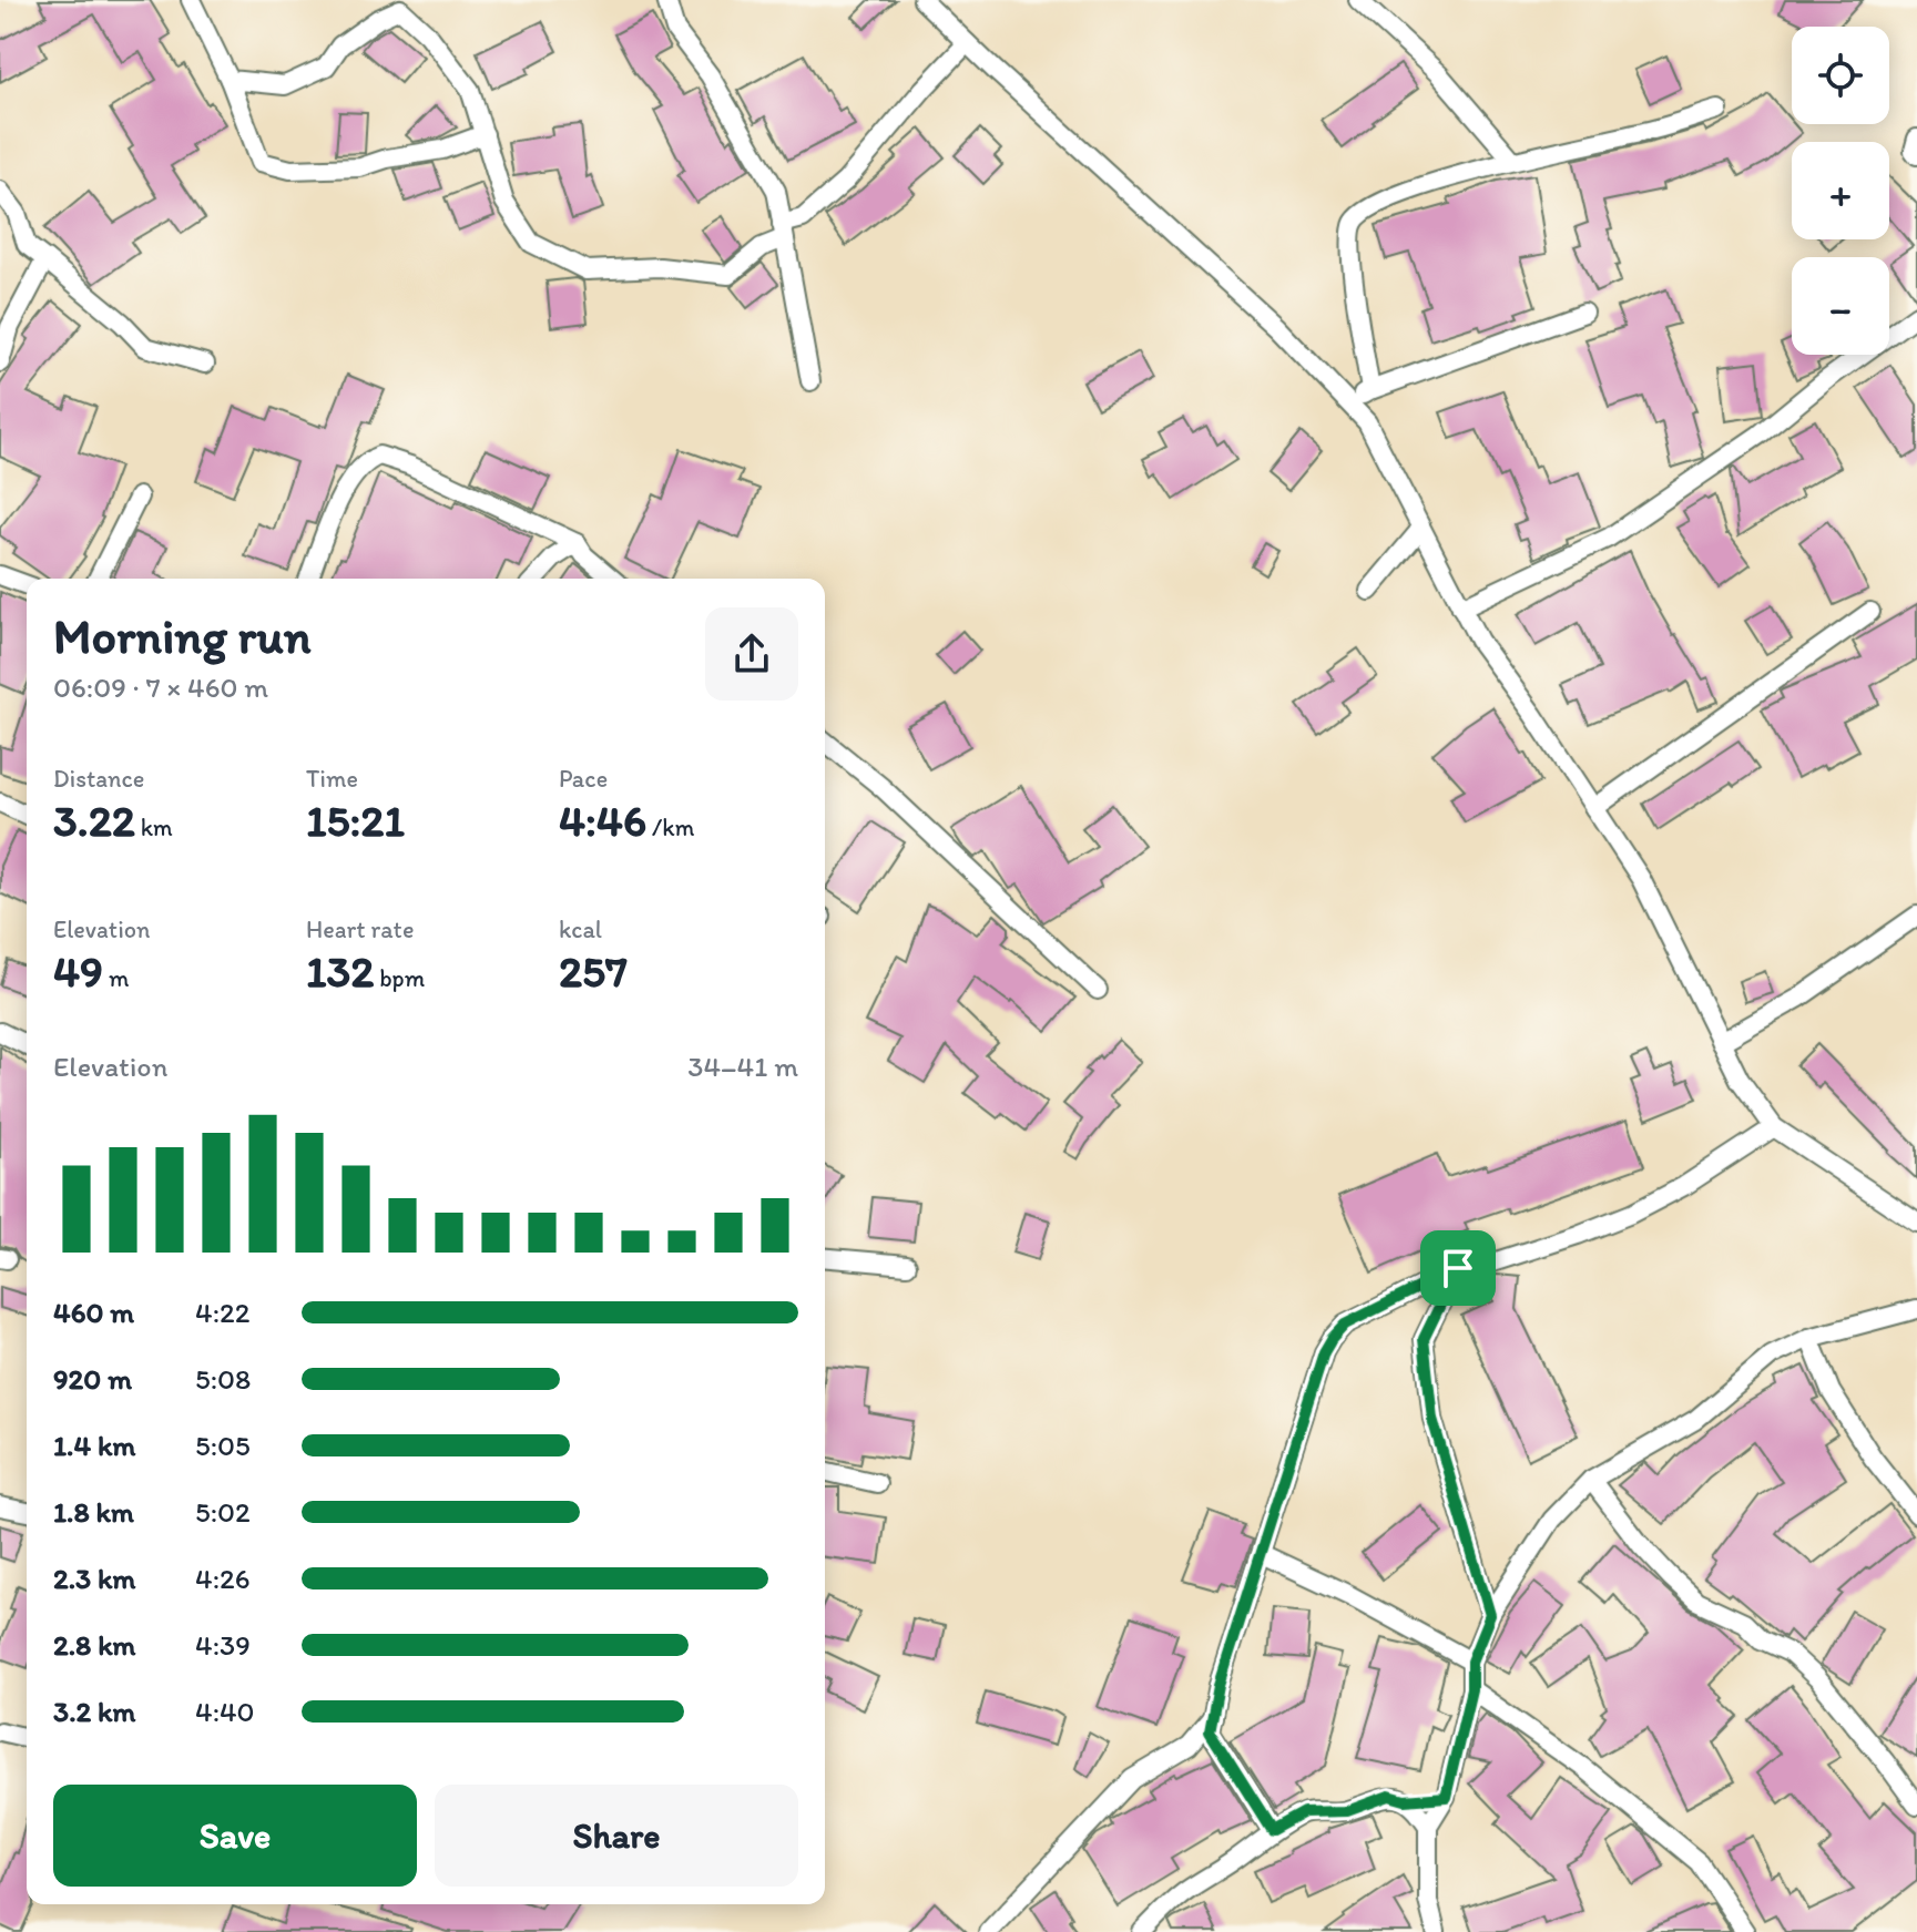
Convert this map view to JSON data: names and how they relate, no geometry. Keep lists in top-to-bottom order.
{
  "page": {
    "map_buttons": ["+", "−"],
    "heading": ["Morning run", "06:09 · 7 × 460 m"],
    "stats": [
      ["Distance", "3.22 km"],
      ["Time", "15:21"],
      ["Pace", "4:46 /km"],
      ["Elevation", "49 m"],
      ["Heart rate", "132 bpm"],
      ["kcal", "257"]
    ],
    "chart": ["Elevation", "34–41 m"],
    "list": [
      {
        "name": "460 m",
        "note": "4:22"
      },
      {
        "name": "920 m",
        "note": "5:08"
      },
      {
        "name": "1.4 km",
        "note": "5:05"
      },
      {
        "name": "1.8 km",
        "note": "5:02"
      },
      {
        "name": "2.3 km",
        "note": "4:26"
      },
      {
        "name": "2.8 km",
        "note": "4:39"
      },
      {
        "name": "3.2 km",
        "note": "4:40"
      }
    ],
    "buttons": ["Save", "Share"]
  }
}
